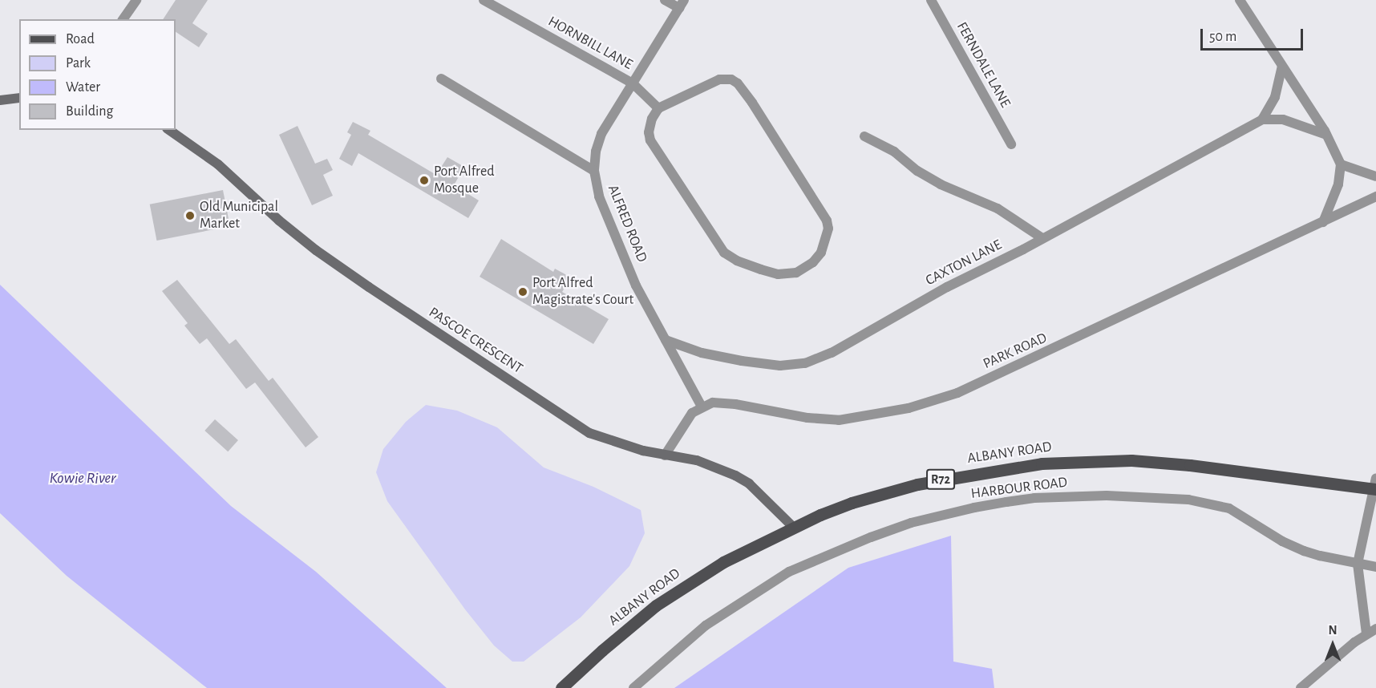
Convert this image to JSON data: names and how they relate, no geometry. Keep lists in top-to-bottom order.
{
  "streets": {
    "main road": ["ALBANY ROAD", "R72"],
    "street": [
      "HORNBILL LANE",
      "FERNDALE LANE",
      "ALFRED ROAD",
      "CAXTON LANE",
      "PASCOE CRESCENT",
      "PARK ROAD",
      "HARBOUR ROAD"
    ]
  },
  "crossings": [
    ["HORNBILL LANE", "ALFRED ROAD"],
    ["ALFRED ROAD", "CAXTON LANE"],
    ["ALFRED ROAD", "PARK ROAD"],
    ["PASCOE CRESCENT", "ALBANY ROAD"]
  ],
  "water": ["Kowie River"],
  "places": ["Port Alfred Mosque", "Old Municipal Market", "Port Alfred Magistrate's Court"],
  "legend": [
    "Road",
    "Park",
    "Water",
    "Building"
  ],
  "scale_bar": "50 m",
  "north": "top"
}
